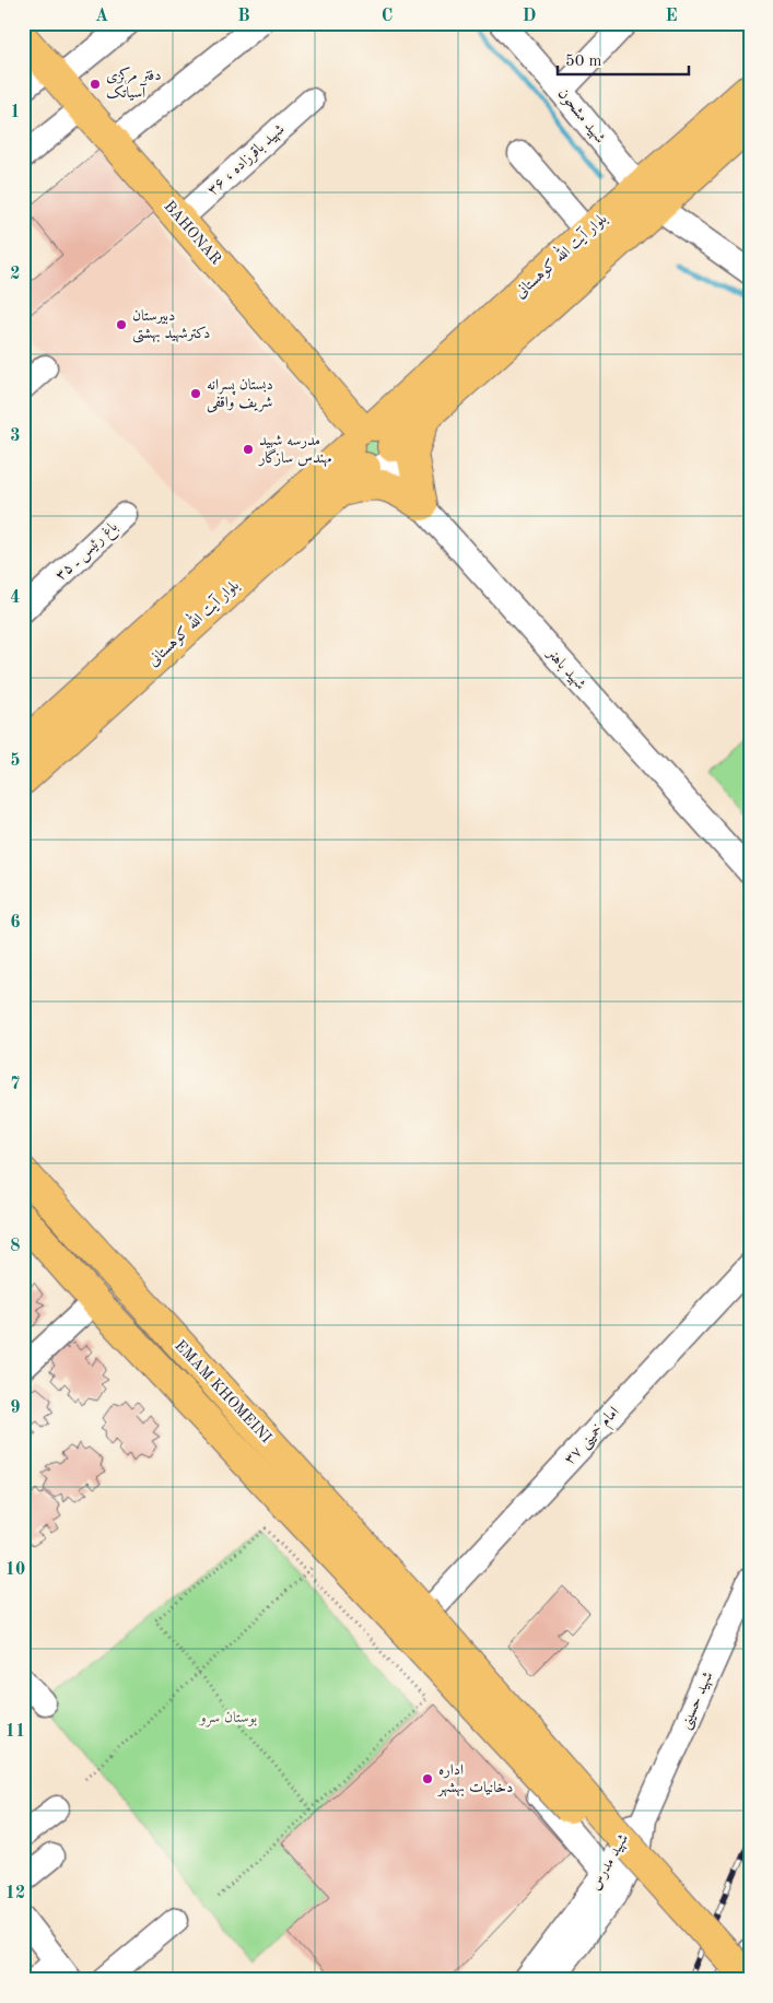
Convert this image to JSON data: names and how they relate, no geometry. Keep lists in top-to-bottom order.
{
  "streets": {
    "main road": ["BAHONAR", "بلوار آیت الله کوهستانی", "EMAM KHOMEINI"],
    "street": [
      "شهید مشحون",
      "شهید باقرزاده ، ۳۶",
      "باغ رئیس ـ ۳۵",
      "شهید باهنر",
      "امام خمینی ۳۷",
      "شهید حسینی",
      "شهید مدرس"
    ]
  },
  "crossings": [
    ["شهید مشحون", "بلوار آیت الله کوهستانی"],
    ["شهید باقرزاده ، ۳۶", "BAHONAR"],
    ["BAHONAR", "بلوار آیت الله کوهستانی"],
    ["BAHONAR", "شهید باهنر"],
    ["بلوار آیت الله کوهستانی", "شهید باهنر"],
    ["EMAM KHOMEINI", "امام خمینی ۳۷"],
    ["شهید حسینی", "شهید مدرس"]
  ],
  "parks": ["بوستان سرو"],
  "places": [
    "دفتر مرکزی آسیاتک",
    "دبیرستان دکترشهید بهشتی",
    "دبستان پسرانه شریف واقفی",
    "مدرسه شهید مهندس سازگار",
    "اداره دخانیات بهشهر"
  ],
  "scale_bar": "50 m",
  "grid": {
    "columns": [
      "A",
      "B",
      "C",
      "D",
      "E"
    ],
    "rows": [
      "1",
      "2",
      "3",
      "4",
      "5",
      "6",
      "7",
      "8",
      "9",
      "10",
      "11",
      "12"
    ]
  }
}
